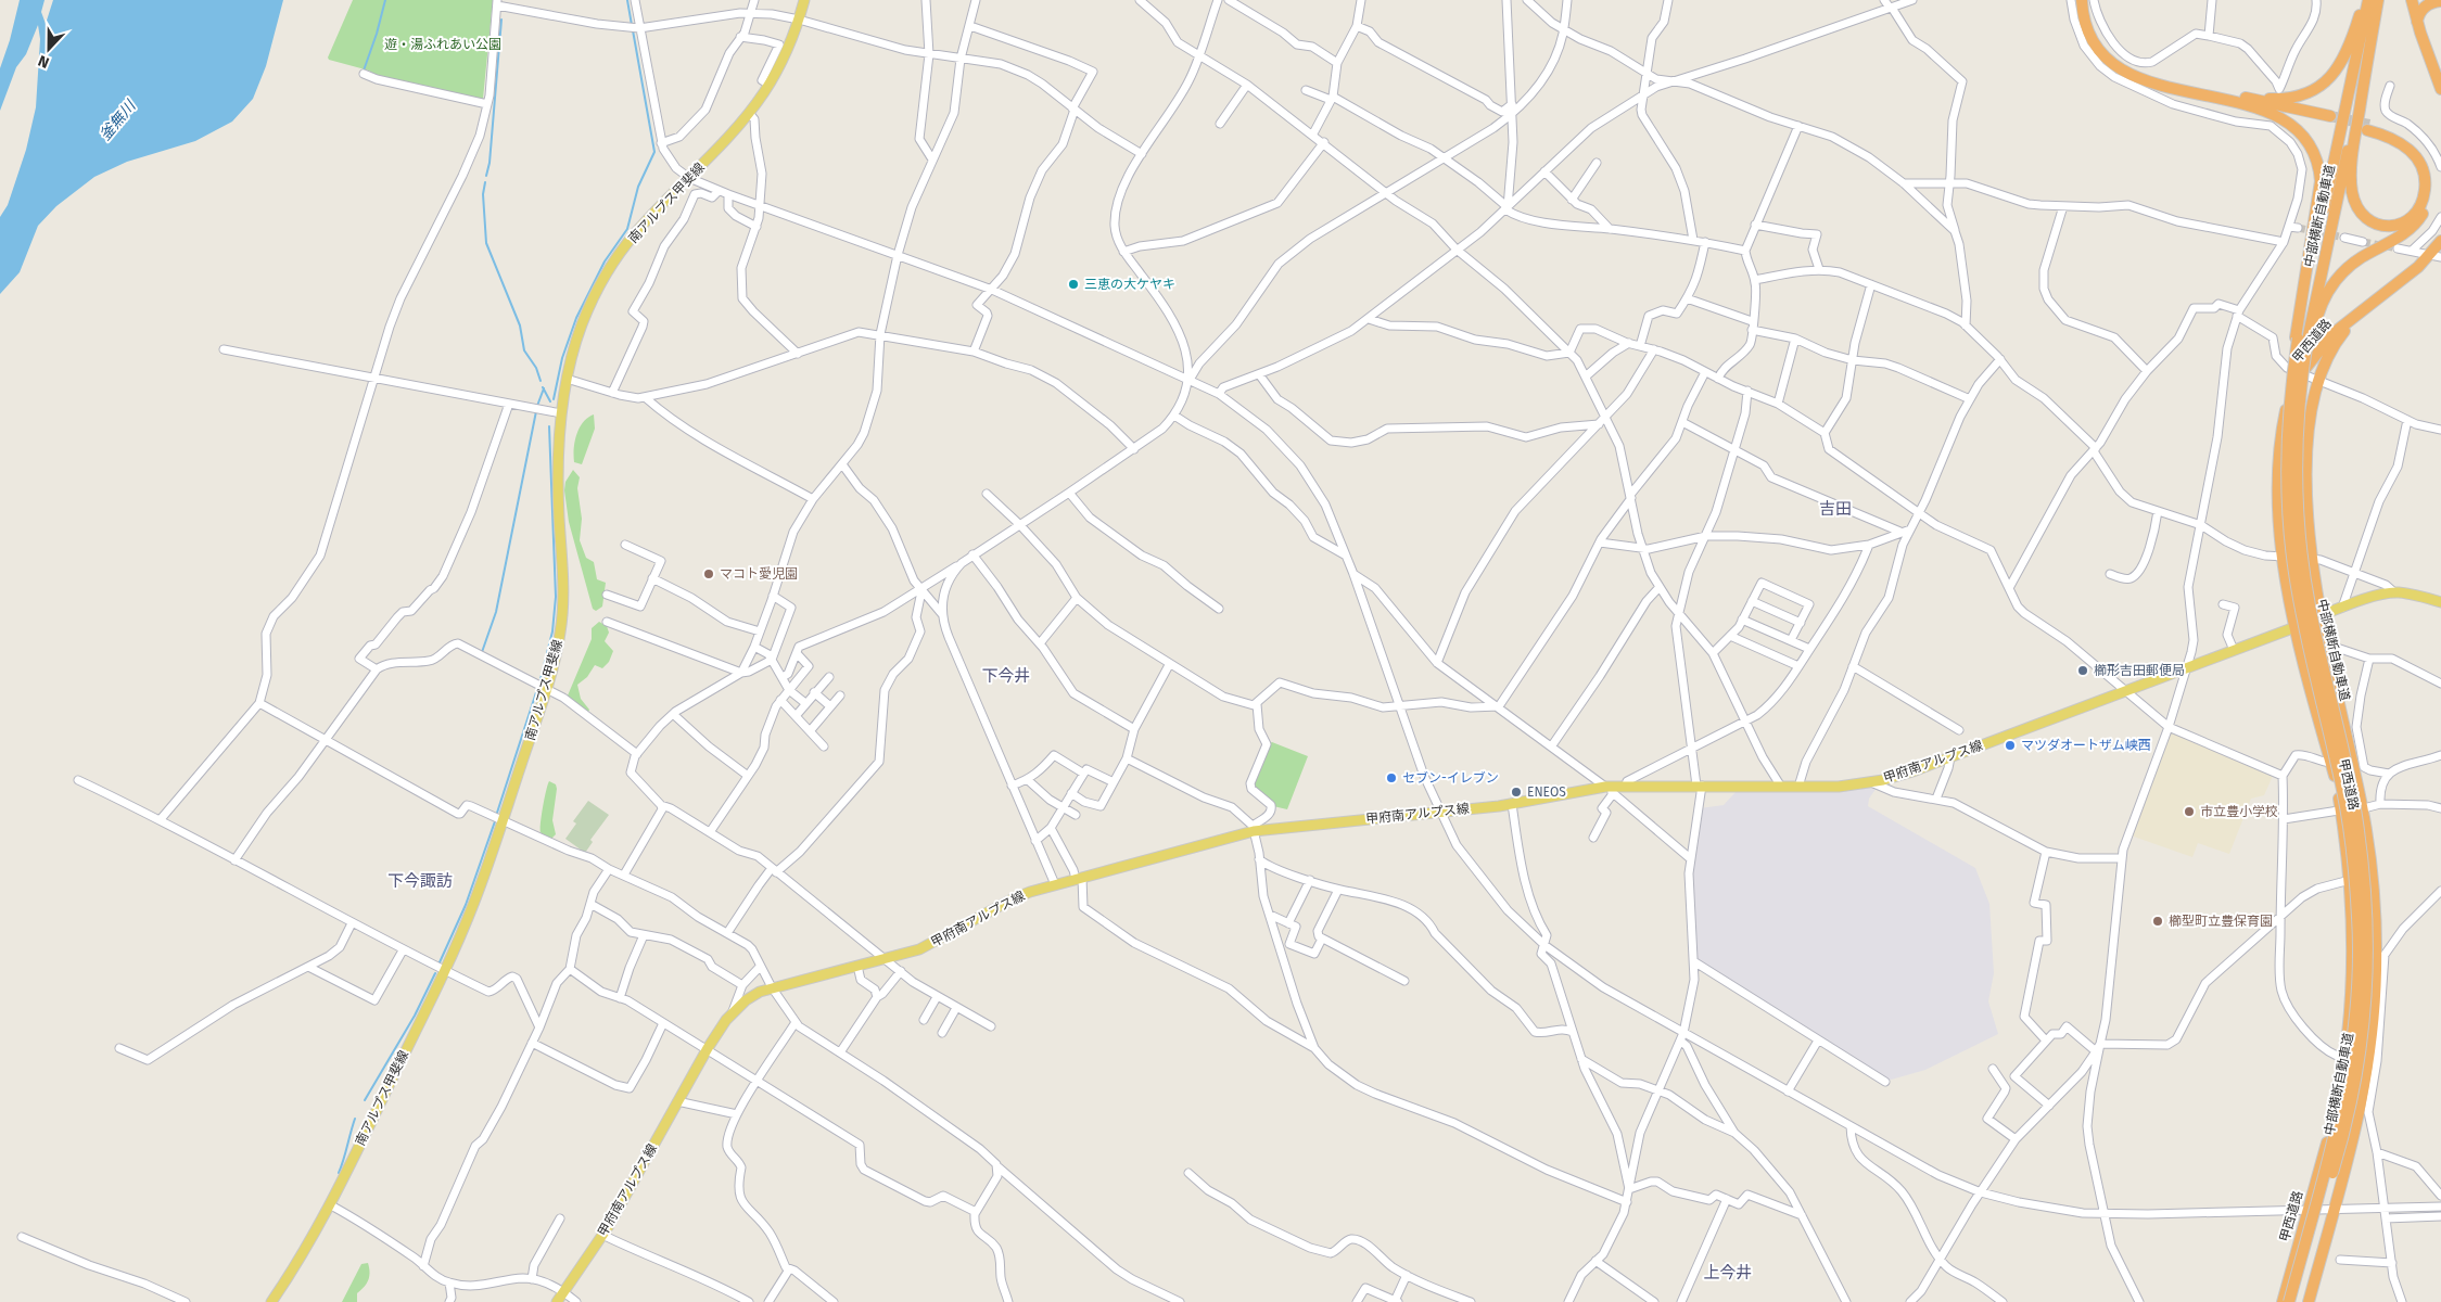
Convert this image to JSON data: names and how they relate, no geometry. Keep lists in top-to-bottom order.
{
  "streets": {
    "highway": ["中部横断自動車道", "甲西道路"],
    "main road": ["南アルプス甲斐線", "甲府南アルプス線"]
  },
  "crossings": [
    ["甲西道路", "甲府南アルプス線"]
  ],
  "districts": [
    "吉田",
    "下今井",
    "下今諏訪",
    "上今井"
  ],
  "water": ["釜無川"],
  "parks": ["遊・湯ふれあい公園"],
  "places": [
    "三恵の大ケヤキ",
    "マコト愛児園",
    "櫛形吉田郵便局",
    "マツダオートザム峡西",
    "セブン-イレブン",
    "ENEOS",
    "市立豊小学校",
    "櫛型町立豊保育園"
  ],
  "north": "bottom"
}
